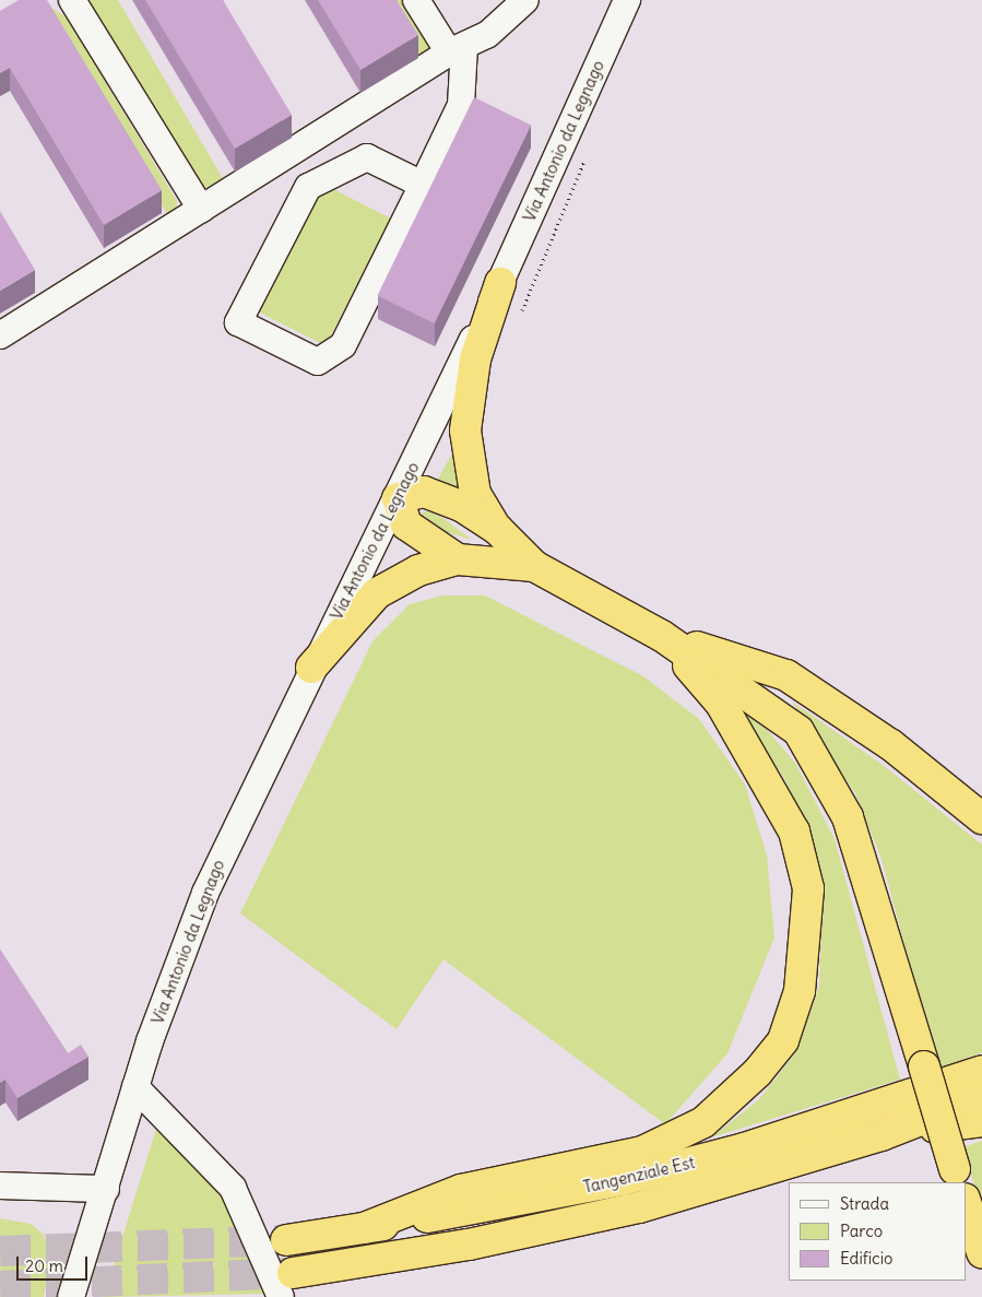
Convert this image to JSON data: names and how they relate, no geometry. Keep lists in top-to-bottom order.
{
  "streets": {
    "highway": ["Tangenziale Est"],
    "street": ["Via Antonio da Legnago"]
  },
  "legend": ["Strada", "Parco", "Edificio"],
  "scale_bar": "20 m"
}
